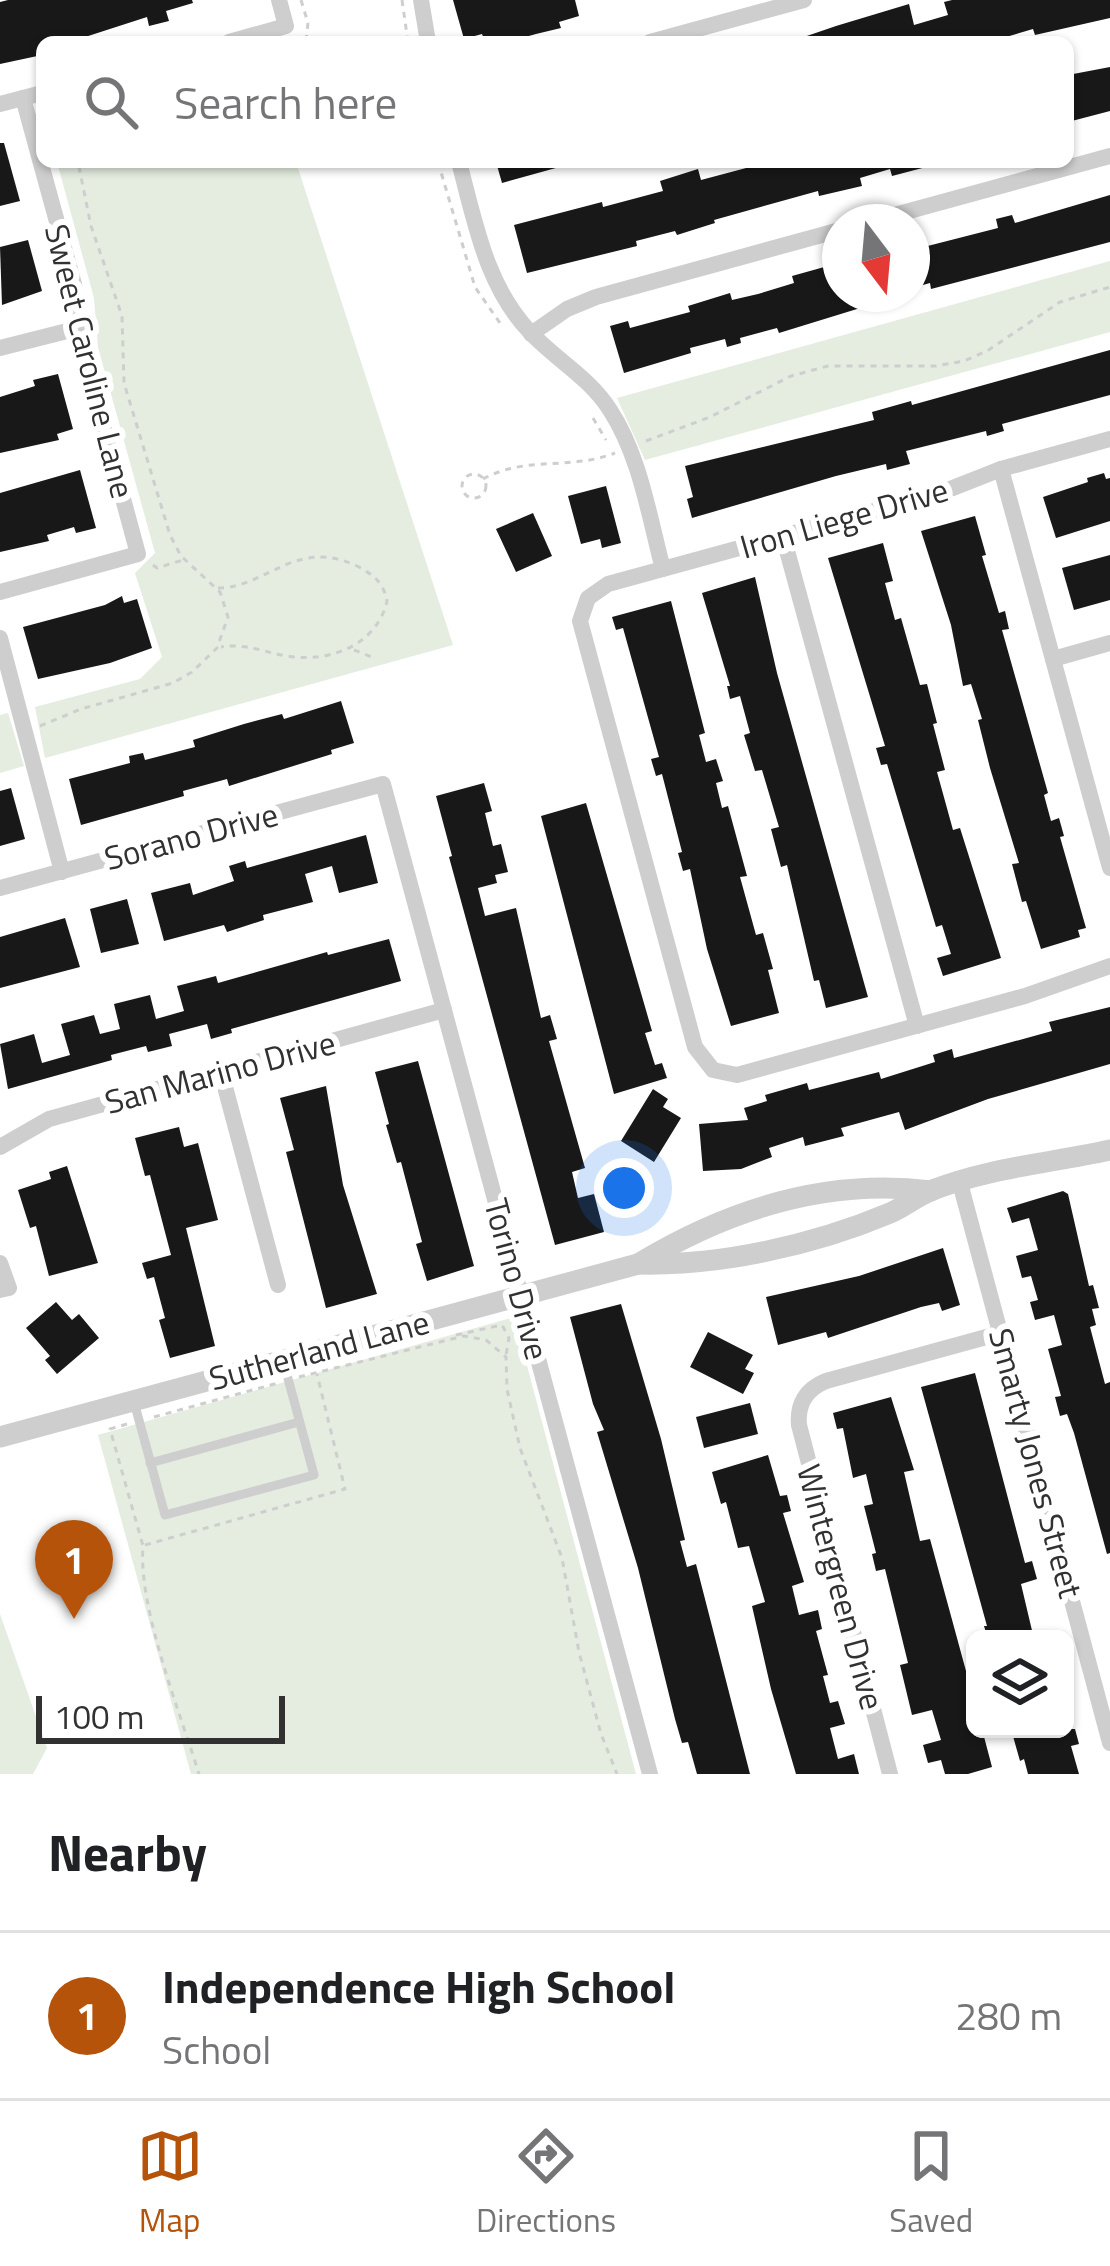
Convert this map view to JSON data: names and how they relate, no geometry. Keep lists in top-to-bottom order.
{
  "streets": {
    "street": [
      "Sweet Caroline Lane",
      "Iron Liege Drive",
      "Sorano Drive",
      "San Marino Drive",
      "Torino Drive",
      "Sutherland Lane",
      "Smarty Jones Street",
      "Wintergreen Drive"
    ]
  },
  "crossings": [
    ["Sorano Drive", "Torino Drive"],
    ["San Marino Drive", "Torino Drive"],
    ["Torino Drive", "Sutherland Lane"],
    ["Sutherland Lane", "Smarty Jones Street"],
    ["Smarty Jones Street", "Wintergreen Drive"]
  ],
  "scale_bar": "100 m",
  "north": "bottom",
  "page": {
    "search": "Search here",
    "pins": "1",
    "scale": "100 m",
    "heading": "Nearby",
    "list": [
      {
        "mark": "1",
        "name": "Independence High School",
        "note": "School",
        "value": "280 m"
      }
    ],
    "nav": ["Map", "Directions", "Saved"]
  }
}
